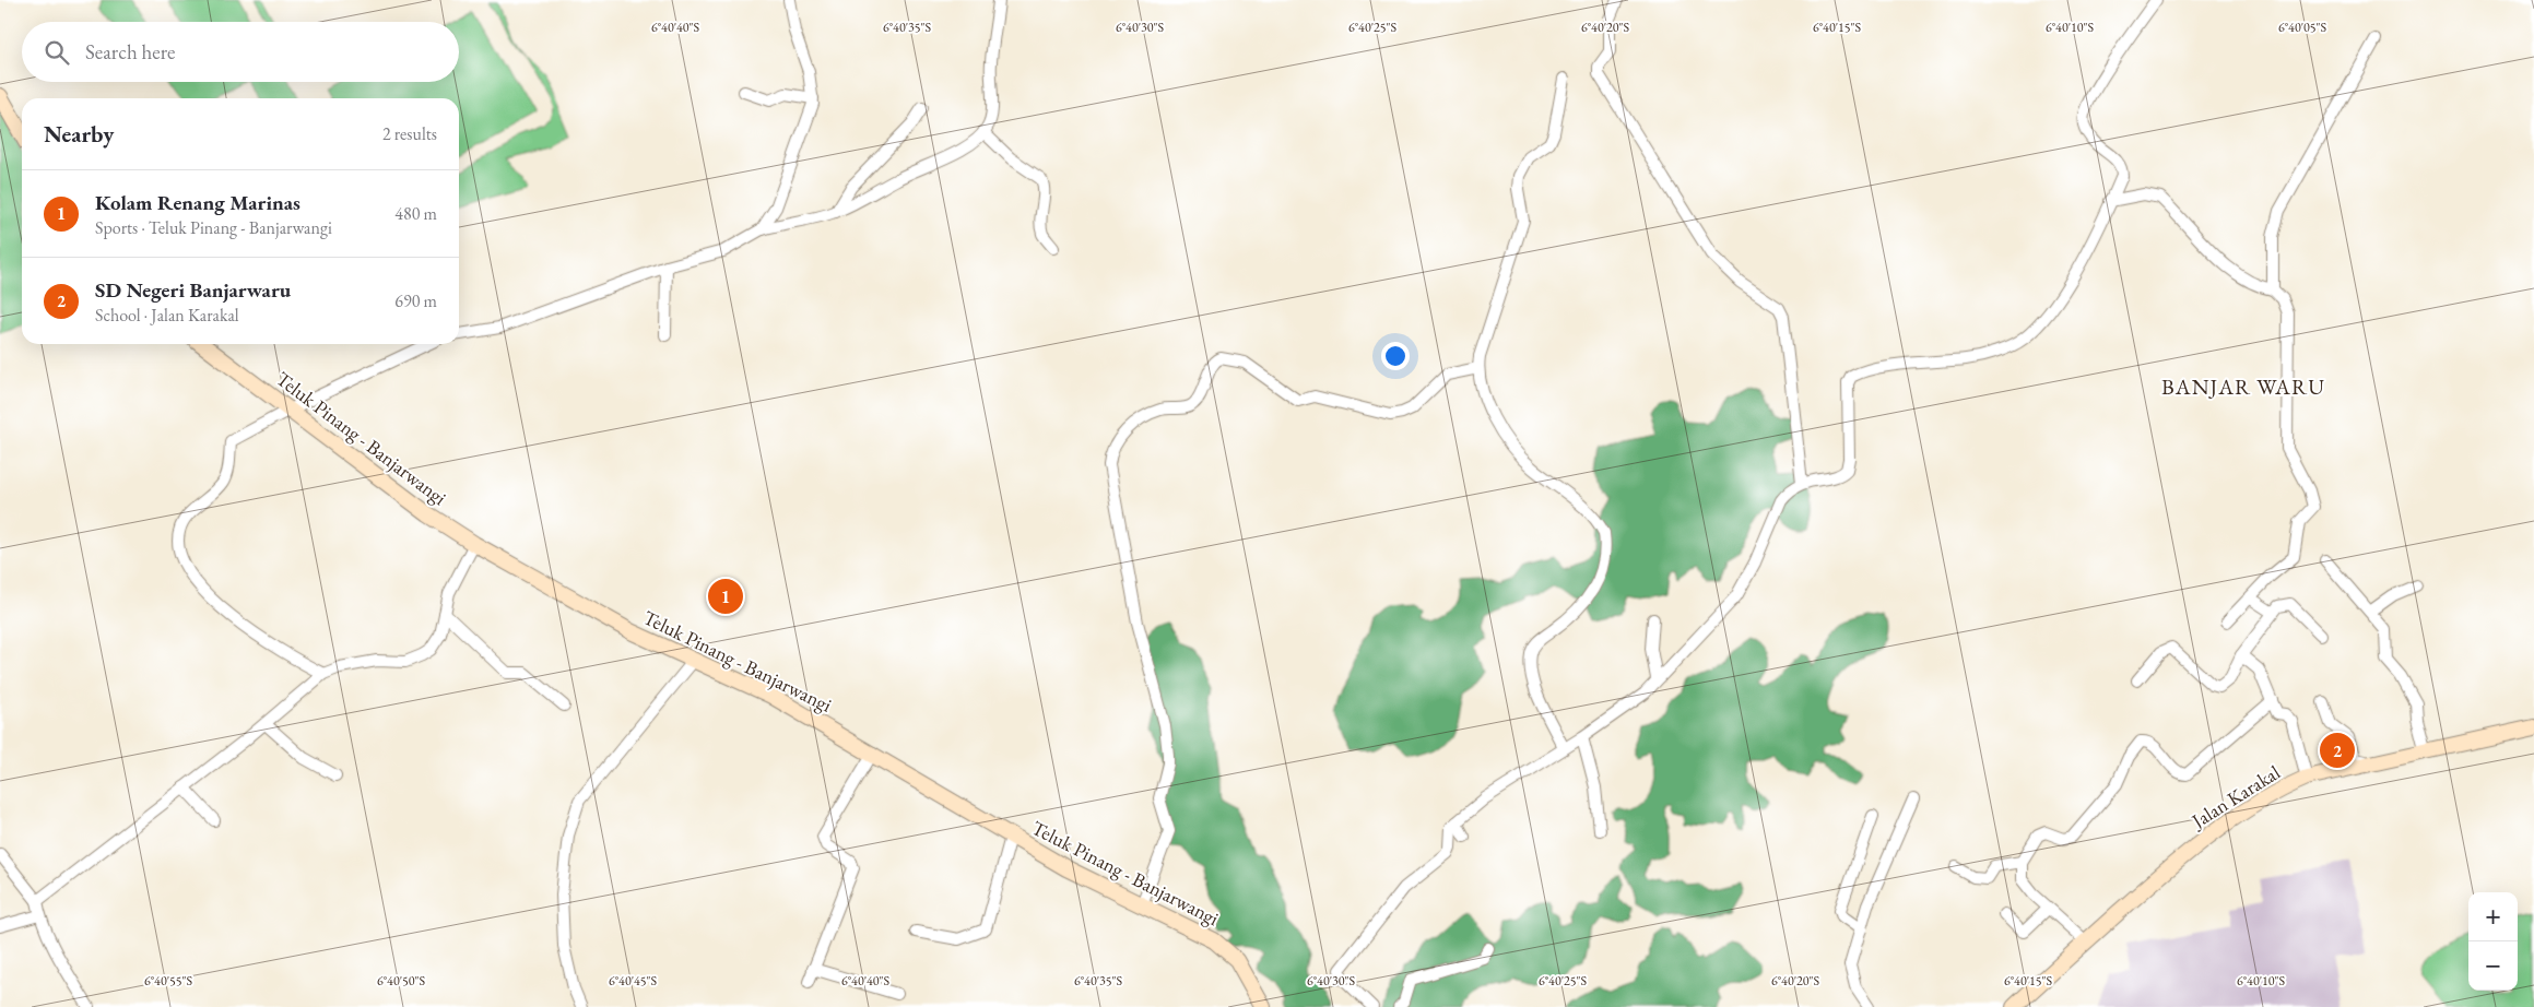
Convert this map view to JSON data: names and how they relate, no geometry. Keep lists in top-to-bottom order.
{
  "streets": {
    "main road": ["Teluk Pinang - Banjarwangi", "Jalan Karakal"]
  },
  "districts": ["BANJAR WARU"],
  "page": {
    "search": "Search here",
    "heading": ["Nearby", "2 results"],
    "list": [
      {
        "mark": "1",
        "name": "Kolam Renang Marinas",
        "note": "Sports · Teluk Pinang - Banjarwangi",
        "value": "480 m"
      },
      {
        "mark": "2",
        "name": "SD Negeri Banjarwaru",
        "note": "School · Jalan Karakal",
        "value": "690 m"
      }
    ],
    "pins": ["1", "2"],
    "map_buttons": ["+", "−"]
  },
  "coordinates": [
    "6°40'40\"S",
    "6°40'35\"S",
    "6°40'30\"S",
    "6°40'25\"S",
    "6°40'20\"S",
    "6°40'15\"S",
    "6°40'10\"S",
    "6°40'05\"S",
    "6°40'55\"S",
    "6°40'50\"S",
    "6°40'45\"S"
  ]
}
